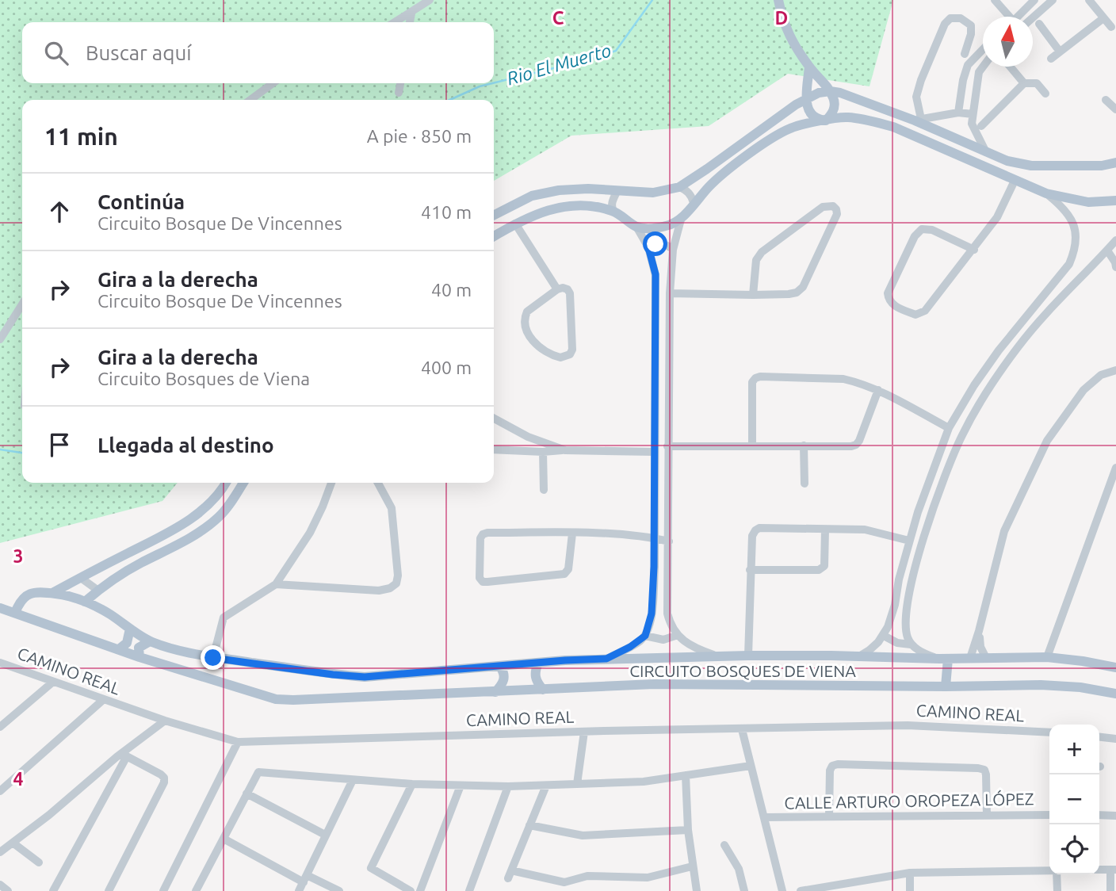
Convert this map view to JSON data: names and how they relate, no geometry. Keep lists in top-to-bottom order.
{
  "streets": {
    "main road": ["CIRCUITO BOSQUES DE VIENA"],
    "street": ["CAMINO REAL", "CALLE ARTURO OROPEZA LÓPEZ"]
  },
  "water": ["Rio El Muerto"],
  "north": "top",
  "page": {
    "search": "Buscar aquí",
    "heading": ["11 min", "A pie · 850 m"],
    "list": [
      ["Continúa", "Circuito Bosque De Vincennes", "410 m"],
      ["Gira a la derecha", "Circuito Bosque De Vincennes", "40 m"],
      ["Gira a la derecha", "Circuito Bosques de Viena", "400 m"],
      "Llegada al destino"
    ],
    "map_buttons": ["+", "−"]
  },
  "grid": {
    "columns": ["C", "D"],
    "rows": ["3", "4"]
  }
}
